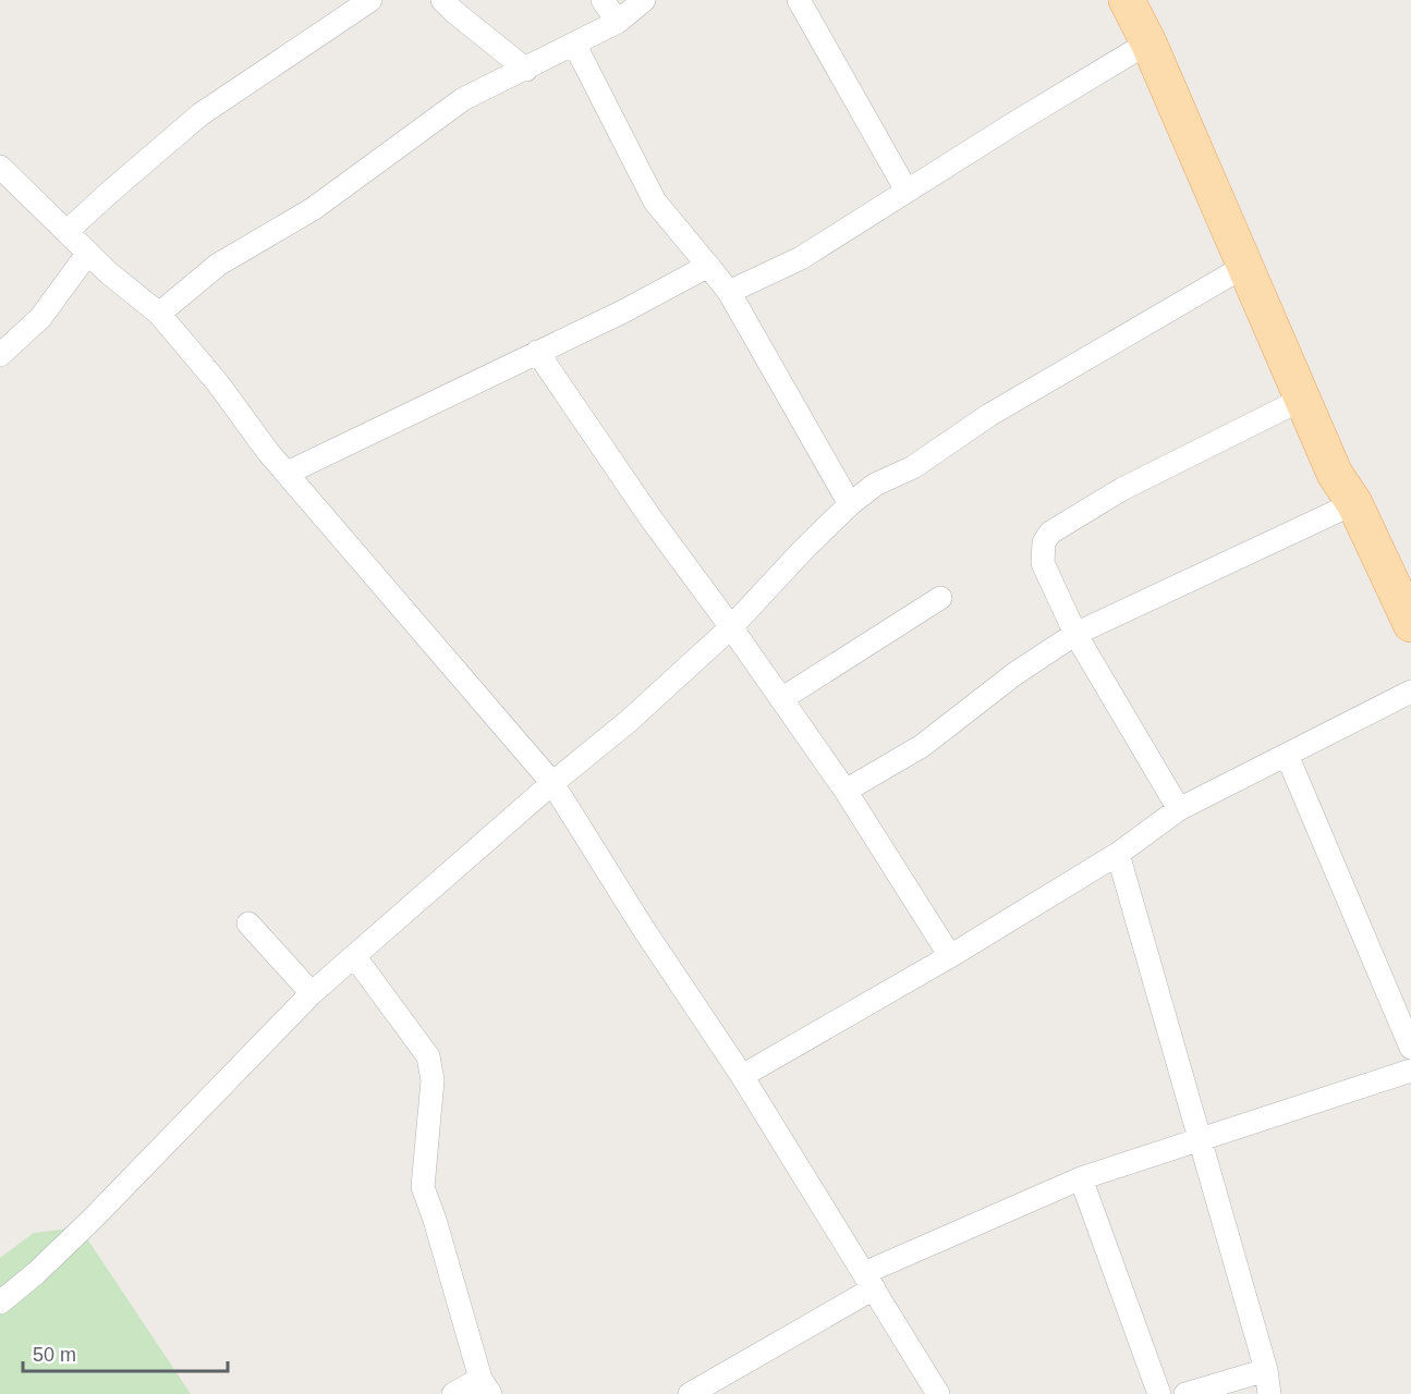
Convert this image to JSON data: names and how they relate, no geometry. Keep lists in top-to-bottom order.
{
  "scale_bar": "50 m"
}
